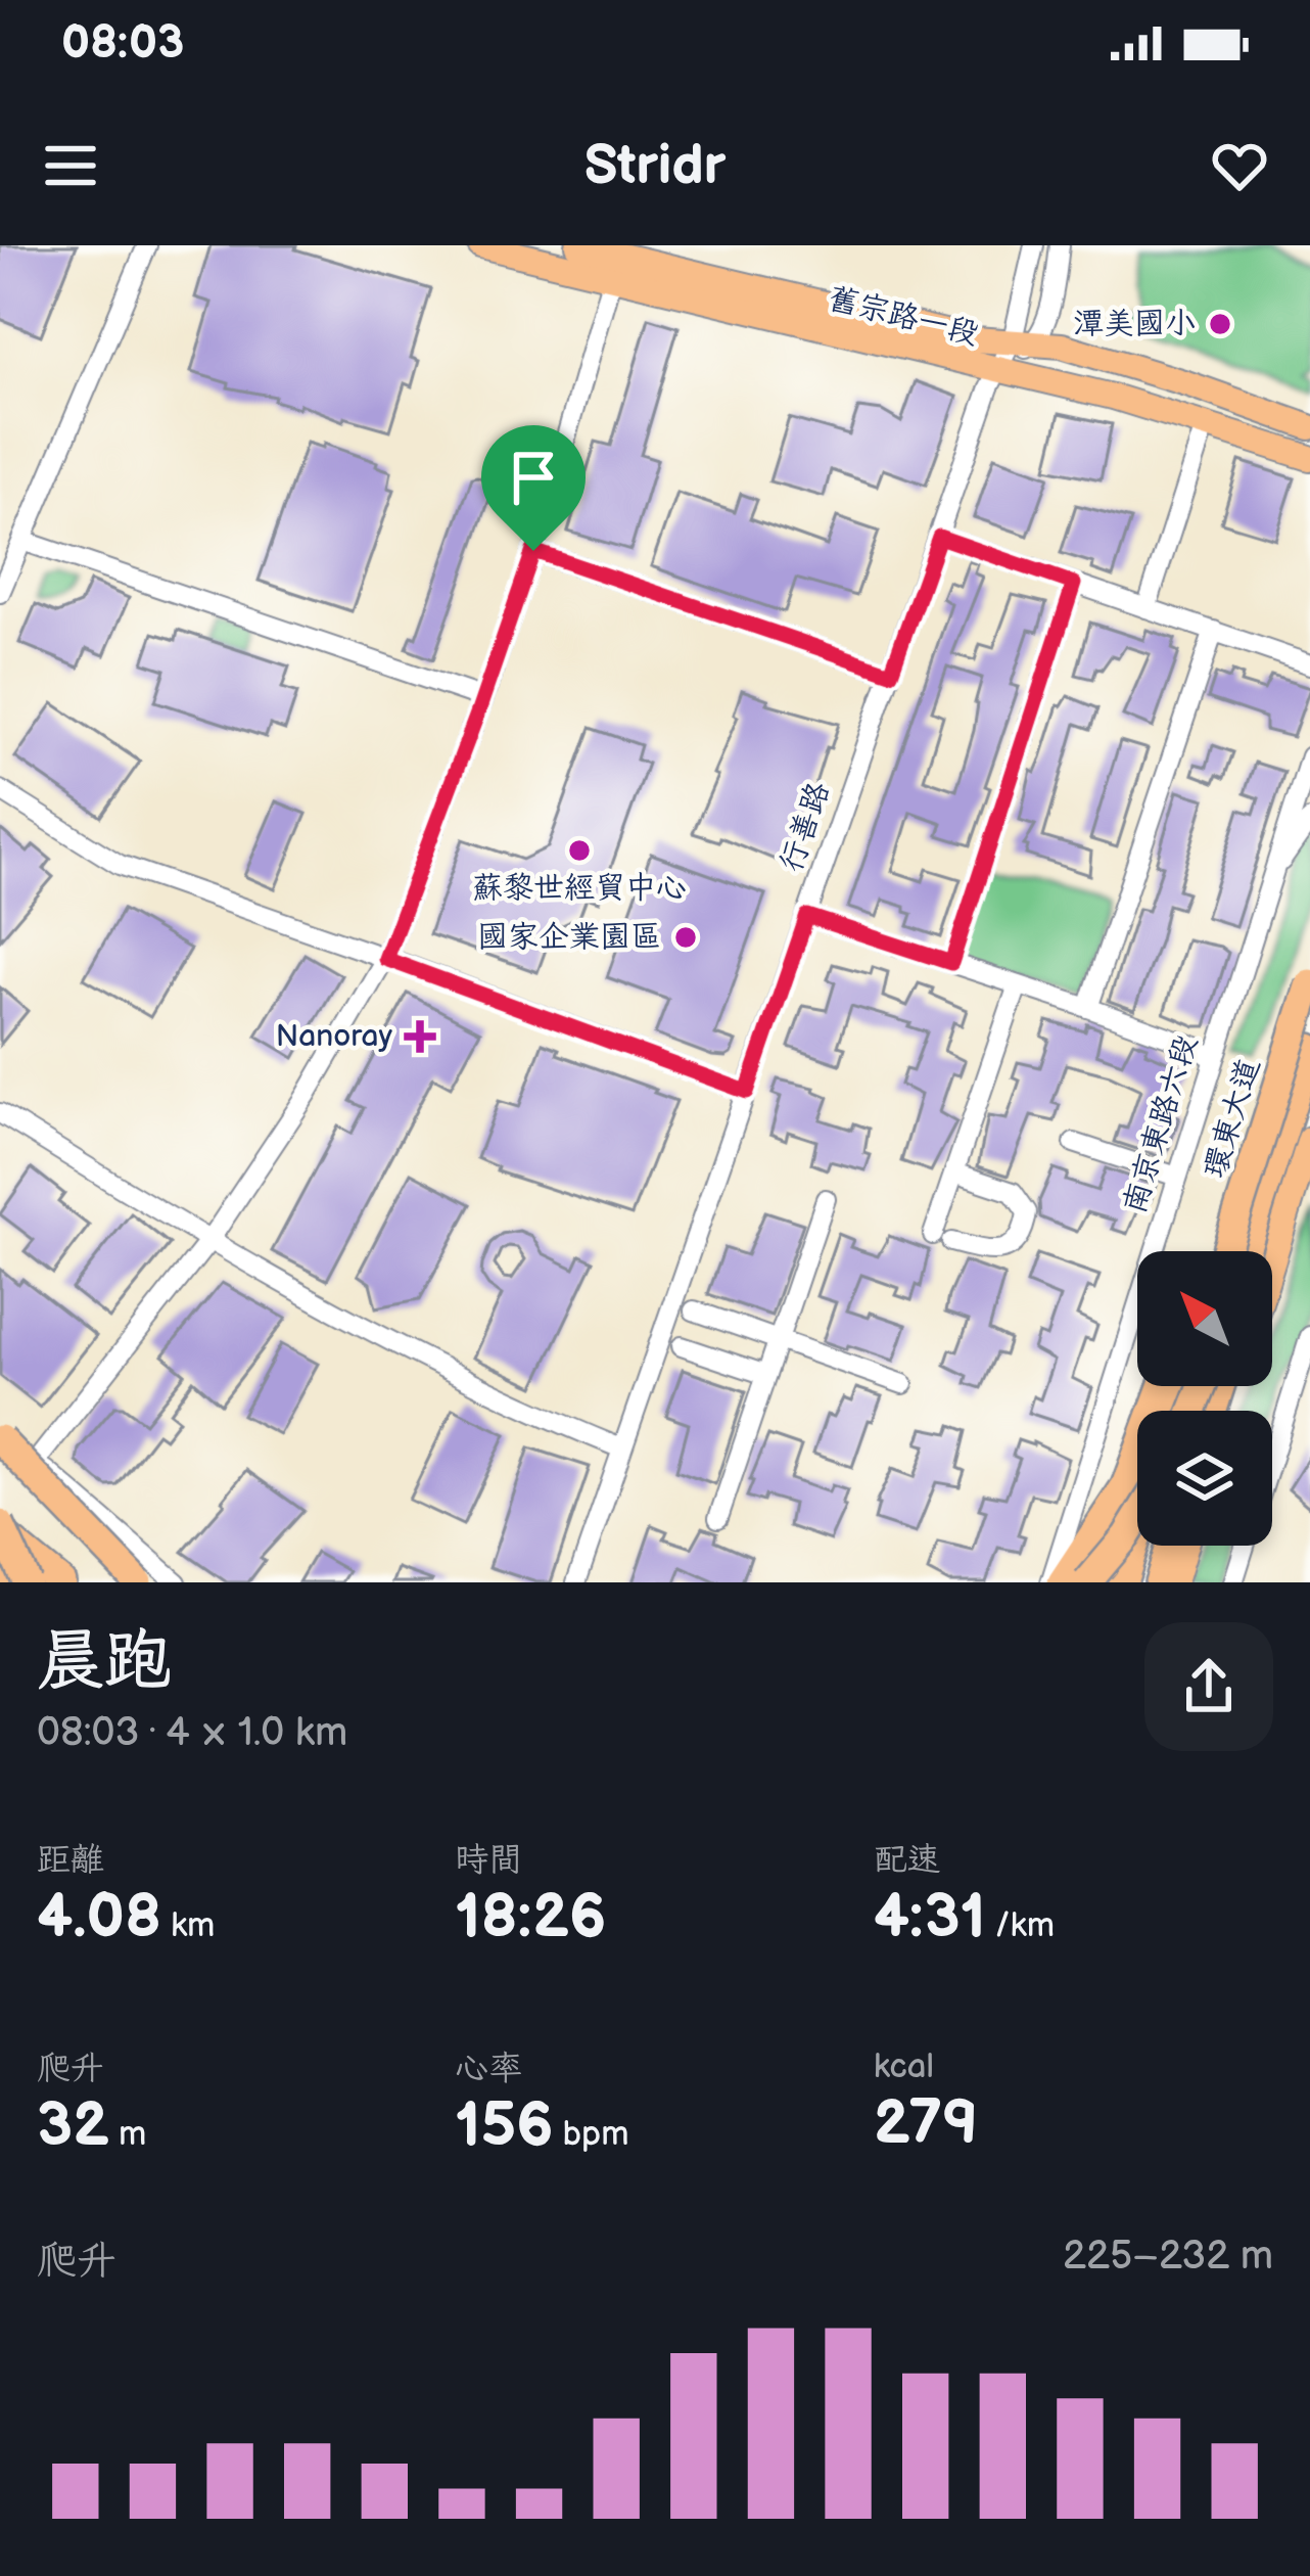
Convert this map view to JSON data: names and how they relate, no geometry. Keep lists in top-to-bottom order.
{
  "streets": {
    "highway": ["環東大道"],
    "main road": ["舊宗路一段"],
    "street": ["行善路", "南京東路六段"]
  },
  "crossings": [
    ["舊宗路一段", "行善路"]
  ],
  "places": {
    "other": ["潭美國小", "蘇黎世經貿中心", "國家企業園區"],
    "health": ["Nanoray"]
  },
  "north": "top left",
  "page": {
    "status": "08:03",
    "header": "Stridr",
    "heading": ["晨跑", "08:03 · 4 × 1.0 km"],
    "stats": [
      ["距離", "4.08 km"],
      ["時間", "18:26"],
      ["配速", "4:31 /km"],
      ["爬升", "32 m"],
      ["心率", "156 bpm"],
      ["kcal", "279"]
    ],
    "chart": ["爬升", "225–232 m"]
  }
}
